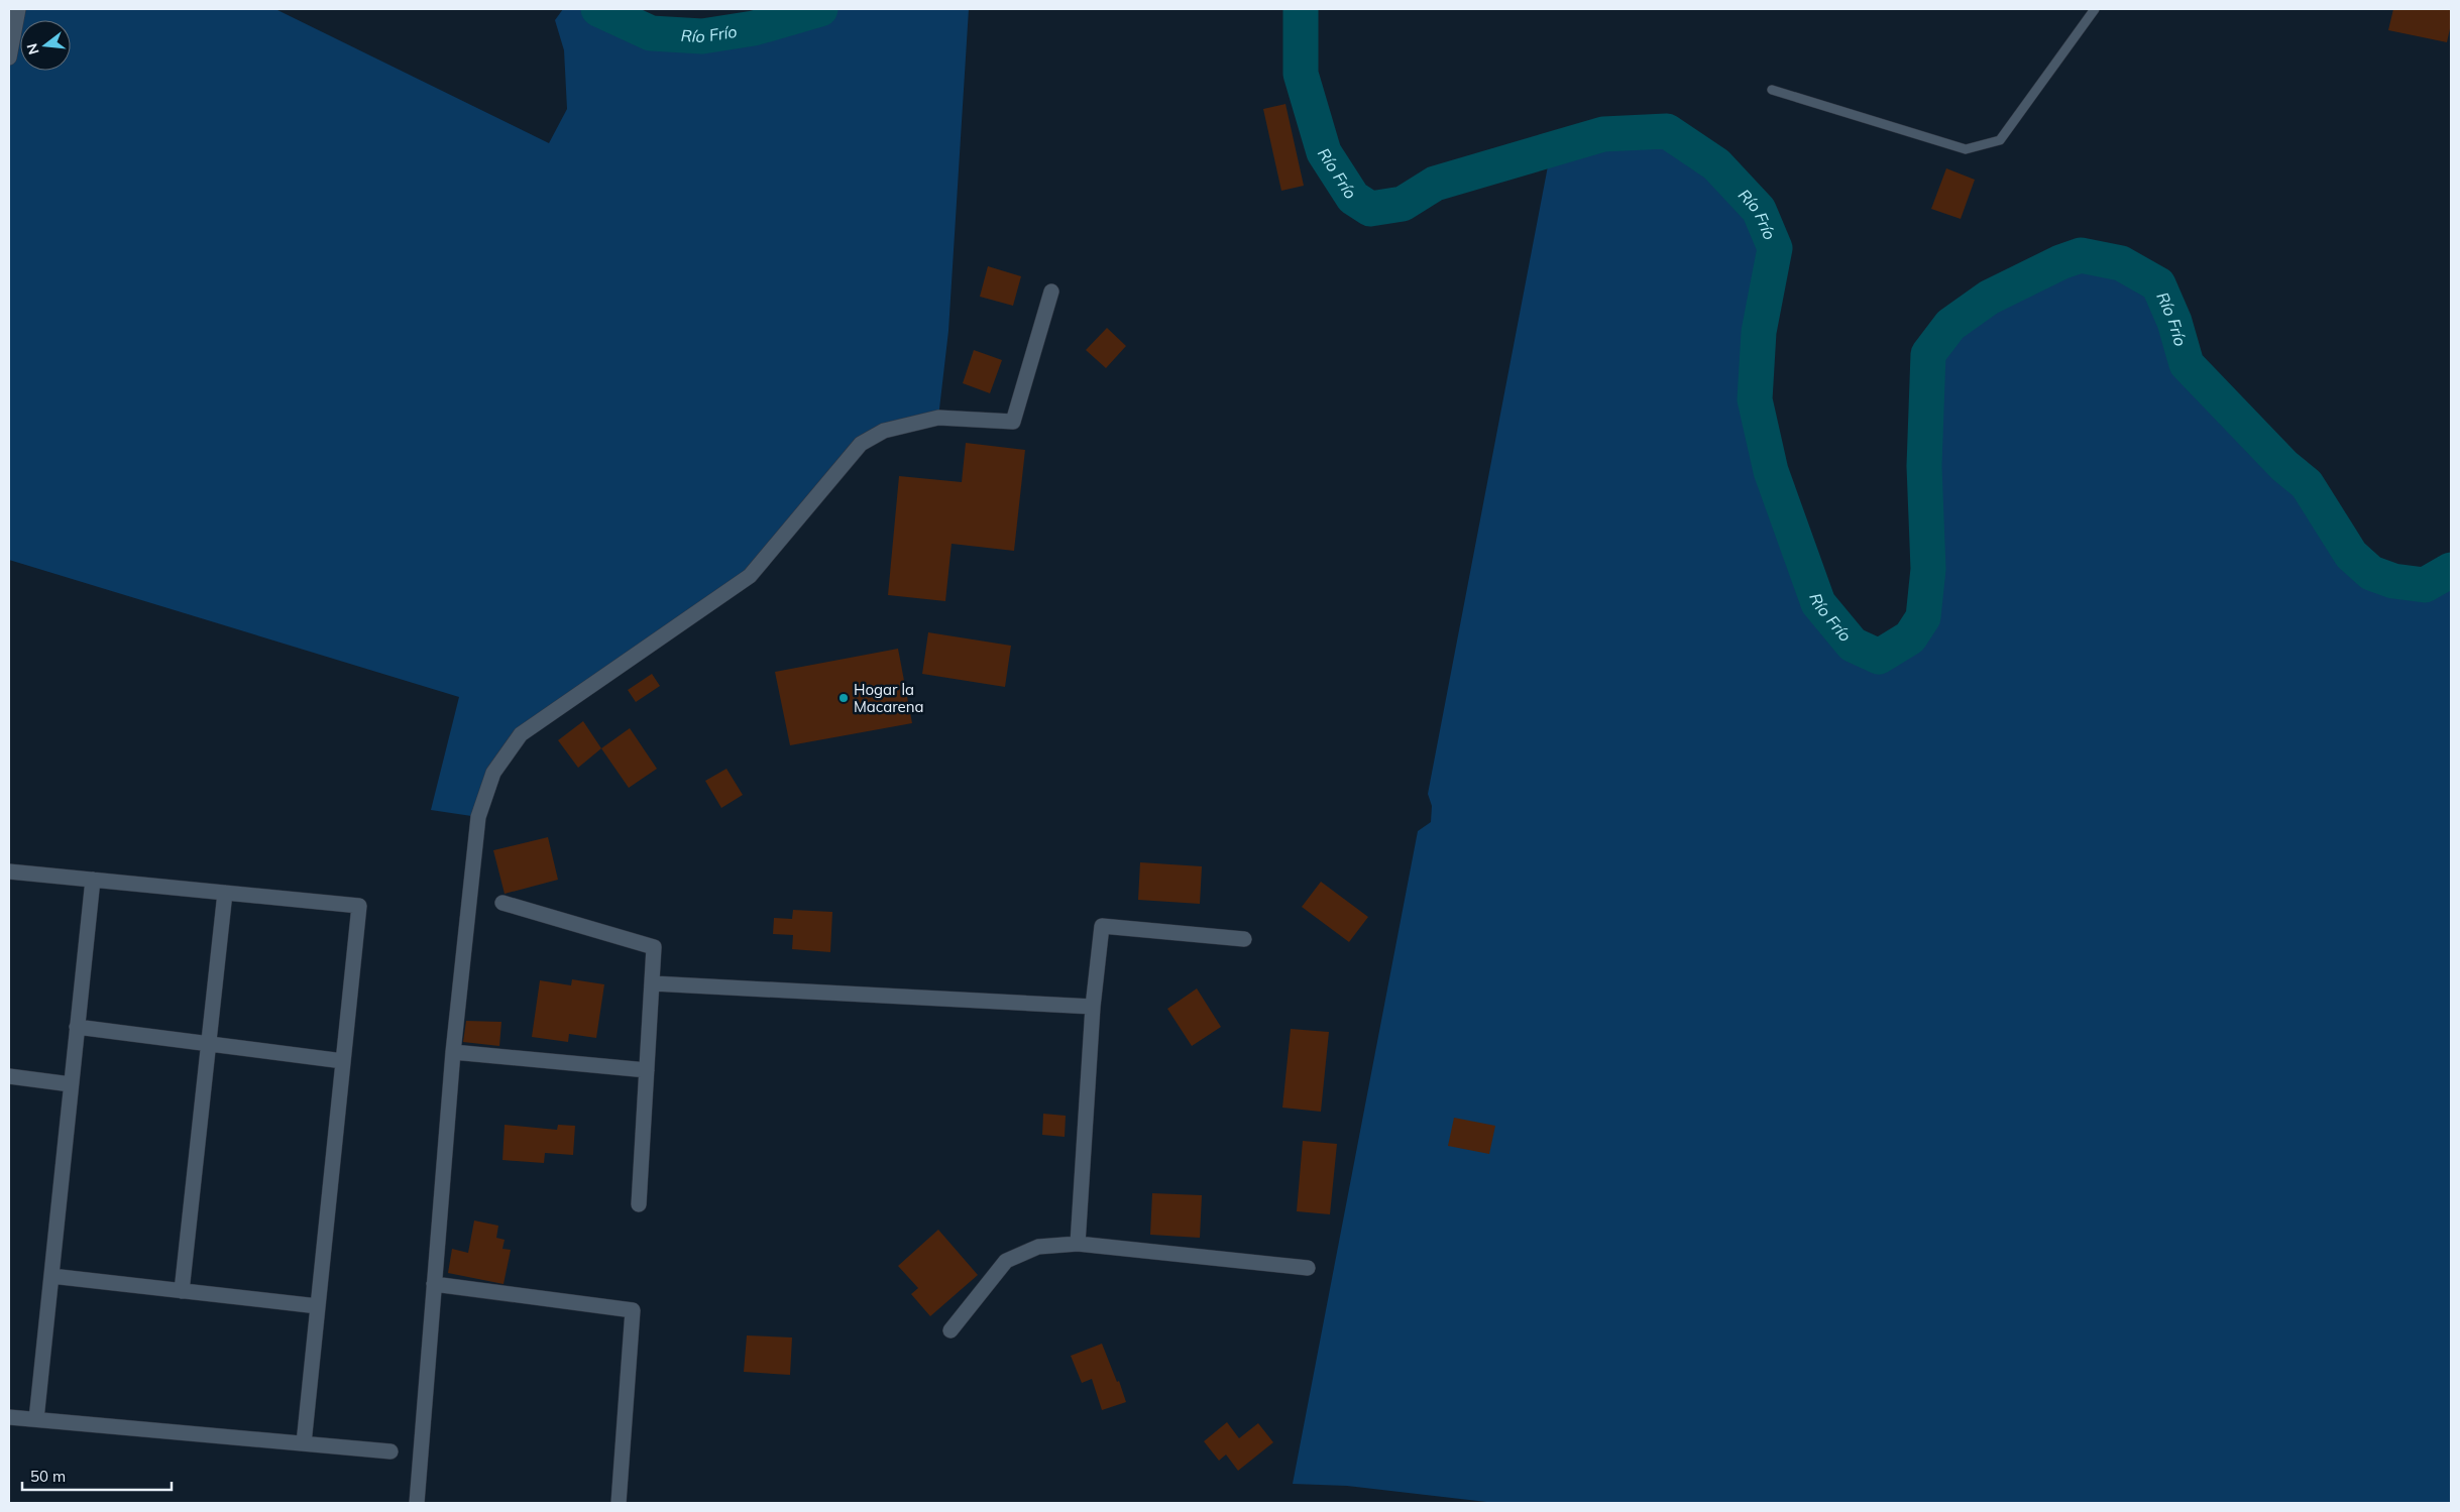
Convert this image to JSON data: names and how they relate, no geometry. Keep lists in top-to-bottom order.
{
  "water": ["Río Frío"],
  "places": ["Hogar la Macarena"],
  "scale_bar": "50 m",
  "north": "left"
}
